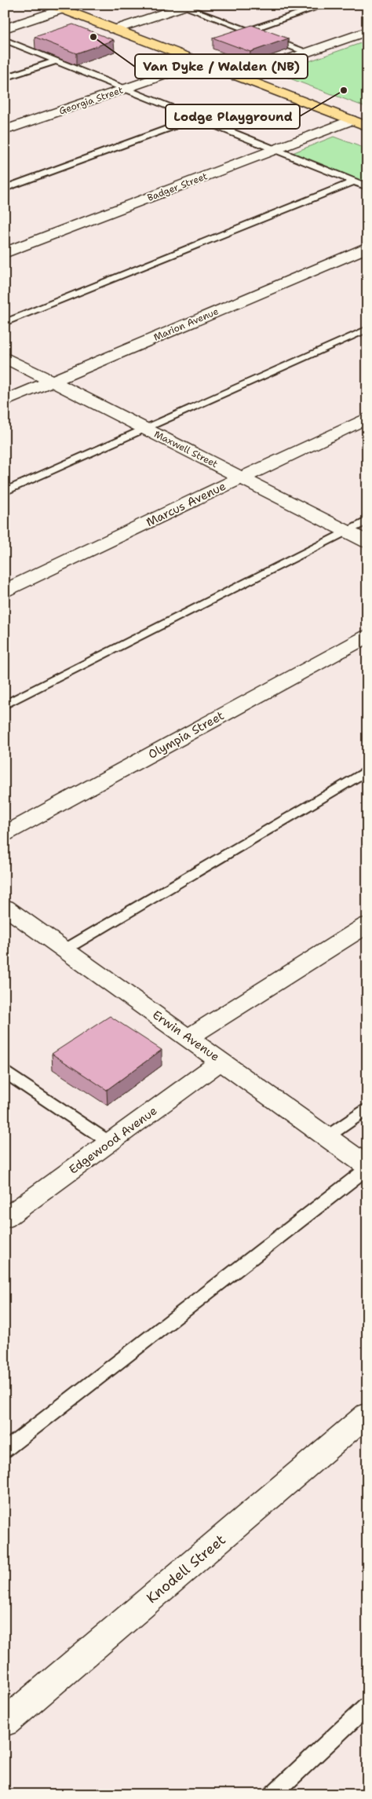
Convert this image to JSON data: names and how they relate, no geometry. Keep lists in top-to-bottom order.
{
  "streets": {
    "street": [
      "Georgia Street",
      "Badger Street",
      "Marion Avenue",
      "Maxwell Street",
      "Marcus Avenue",
      "Olympia Street",
      "Erwin Avenue",
      "Edgewood Avenue",
      "Knodell Street"
    ]
  },
  "crossings": [
    ["Marion Avenue", "Maxwell Street"],
    ["Maxwell Street", "Marcus Avenue"],
    ["Erwin Avenue", "Edgewood Avenue"]
  ],
  "places": ["Van Dyke / Walden (NB)", "Lodge Playground"]
}
